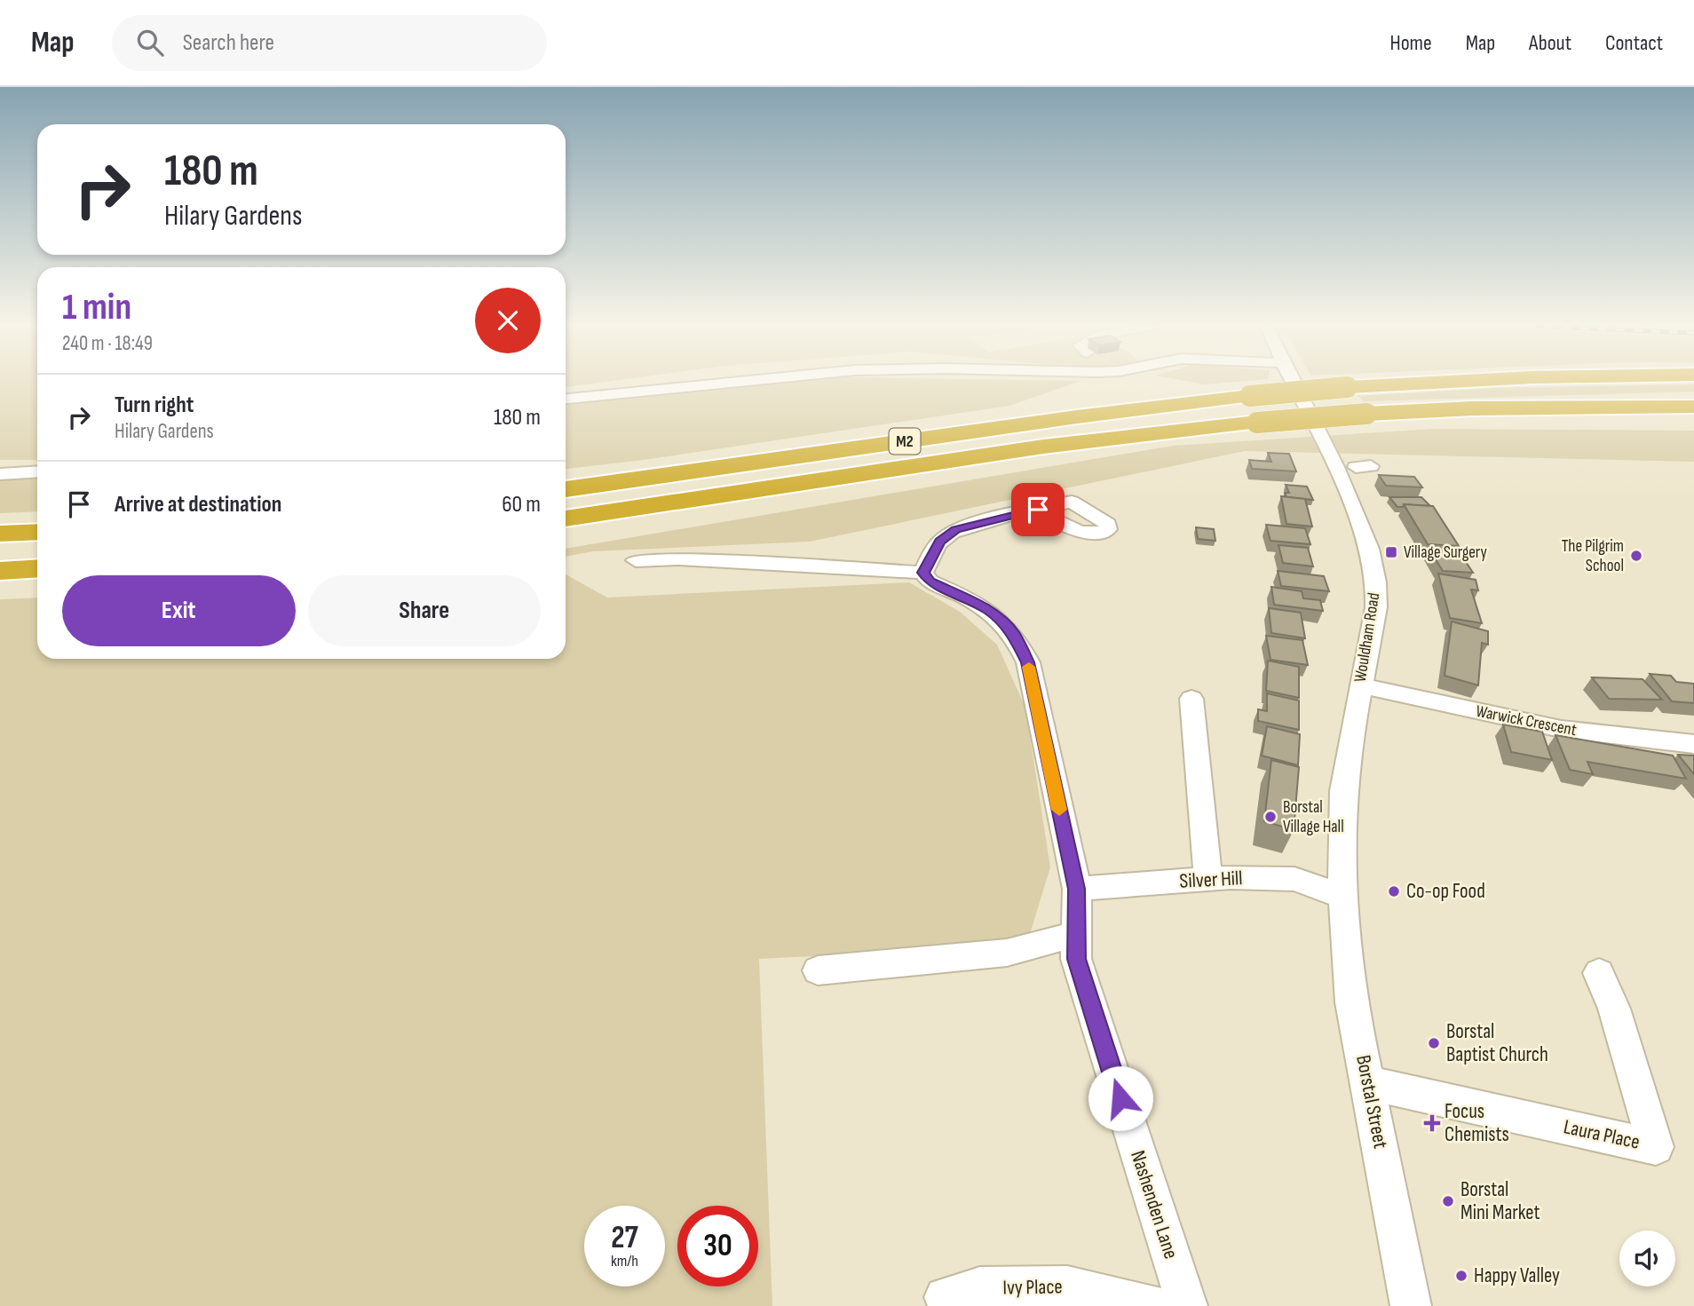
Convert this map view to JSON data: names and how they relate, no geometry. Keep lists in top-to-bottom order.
{
  "streets": {
    "highway": ["M2"],
    "street": [
      "Wouldham Road",
      "Warwick Crescent",
      "Silver Hill",
      "Borstal Street",
      "Laura Place",
      "Nashenden Lane",
      "Ivy Place"
    ]
  },
  "crossings": [
    ["Wouldham Road", "Warwick Crescent"],
    ["Wouldham Road", "Silver Hill"],
    ["Wouldham Road", "Borstal Street"],
    ["Silver Hill", "Borstal Street"],
    ["Silver Hill", "Nashenden Lane"],
    ["Borstal Street", "Laura Place"]
  ],
  "places": {
    "transit": ["Village Surgery"],
    "other": [
      "The Pilgrim School",
      "Borstal Village Hall",
      "Co-op Food",
      "Borstal Baptist Church",
      "Borstal Mini Market",
      "Happy Valley"
    ],
    "health": ["Focus Chemists"]
  },
  "page": {
    "header": "Map",
    "search": "Search here",
    "nav": [
      "Home",
      "Map",
      "About",
      "Contact"
    ],
    "turn": ["180 m", "Hilary Gardens"],
    "heading": ["1 min", "240 m · 18:49"],
    "list": [
      {
        "name": "Turn right",
        "note": "Hilary Gardens",
        "value": "180 m"
      },
      {
        "name": "Arrive at destination",
        "value": "60 m"
      }
    ],
    "buttons": ["Exit", "Share"],
    "speed": "27 km/h",
    "limit": "30"
  }
}
